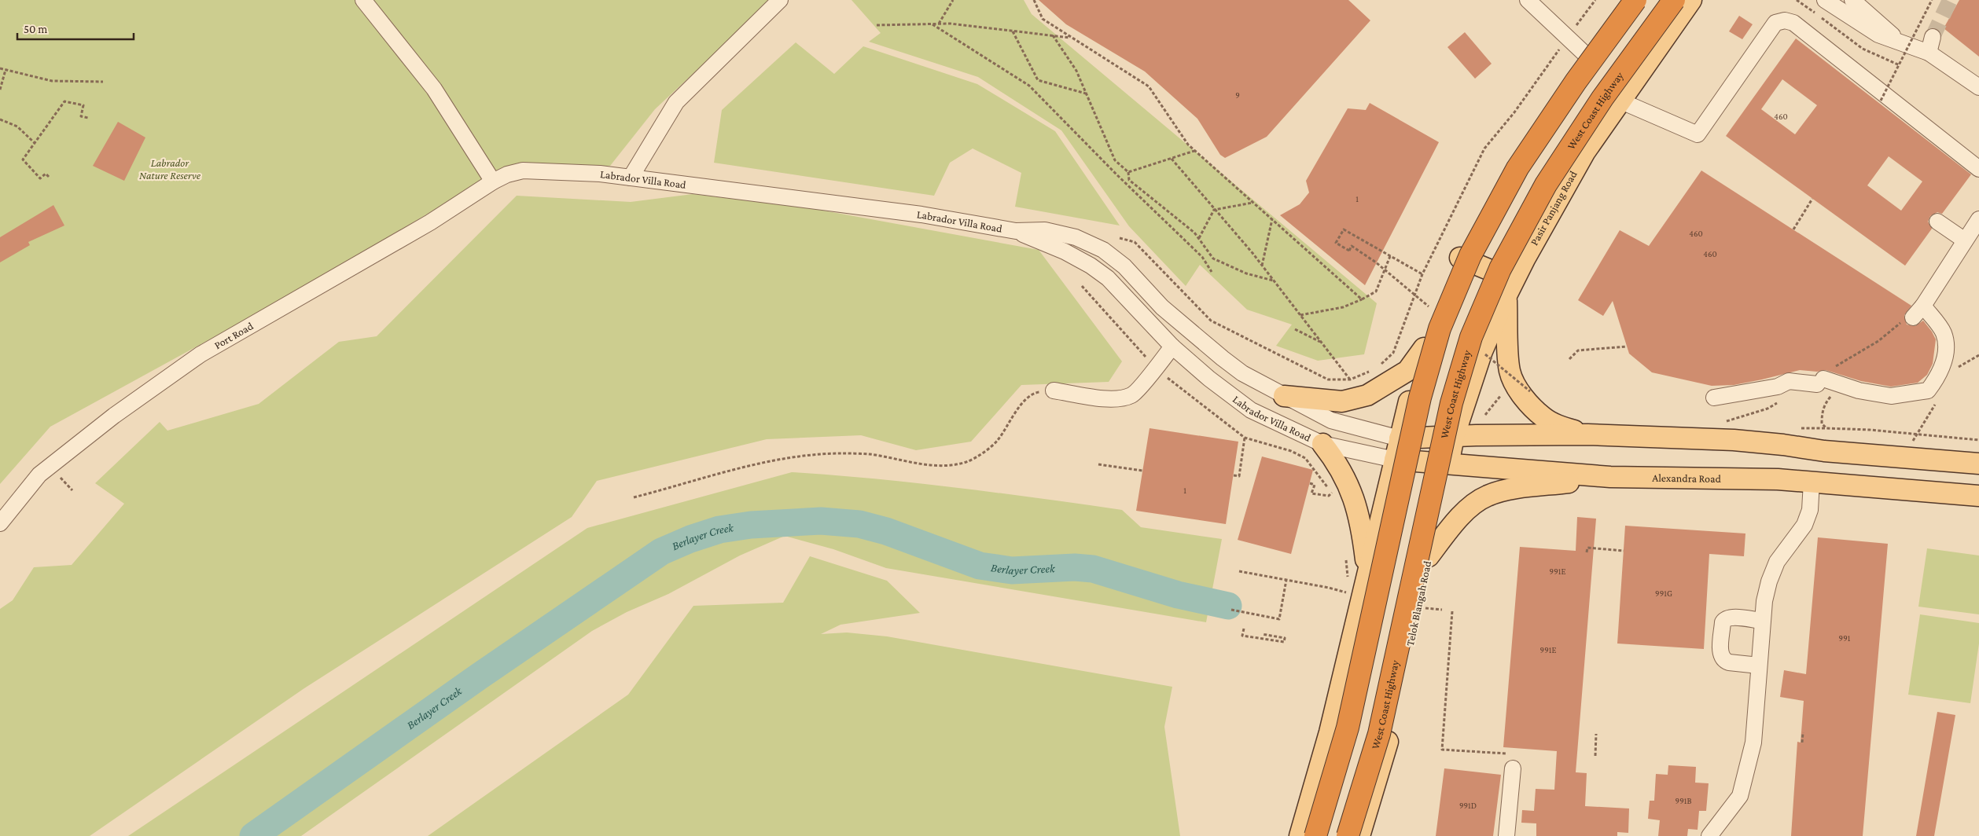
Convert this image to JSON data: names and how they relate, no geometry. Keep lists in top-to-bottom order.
{
  "streets": {
    "highway": ["West Coast Highway"],
    "main road": ["Pasir Panjang Road", "Alexandra Road", "Telok Blangah Road"],
    "street": ["Labrador Villa Road", "Port Road"]
  },
  "crossings": [
    ["Labrador Villa Road", "Port Road"],
    ["Labrador Villa Road", "Alexandra Road"],
    ["Pasir Panjang Road", "Telok Blangah Road"],
    ["Alexandra Road", "Telok Blangah Road"]
  ],
  "water": ["Berlayer Creek"],
  "parks": ["Labrador Nature Reserve"],
  "house_numbers": [
    "9",
    "460",
    "1",
    "460",
    "460",
    "1",
    "991E",
    "991G",
    "991",
    "991E",
    "991B",
    "991D"
  ],
  "scale_bar": "50 m"
}
